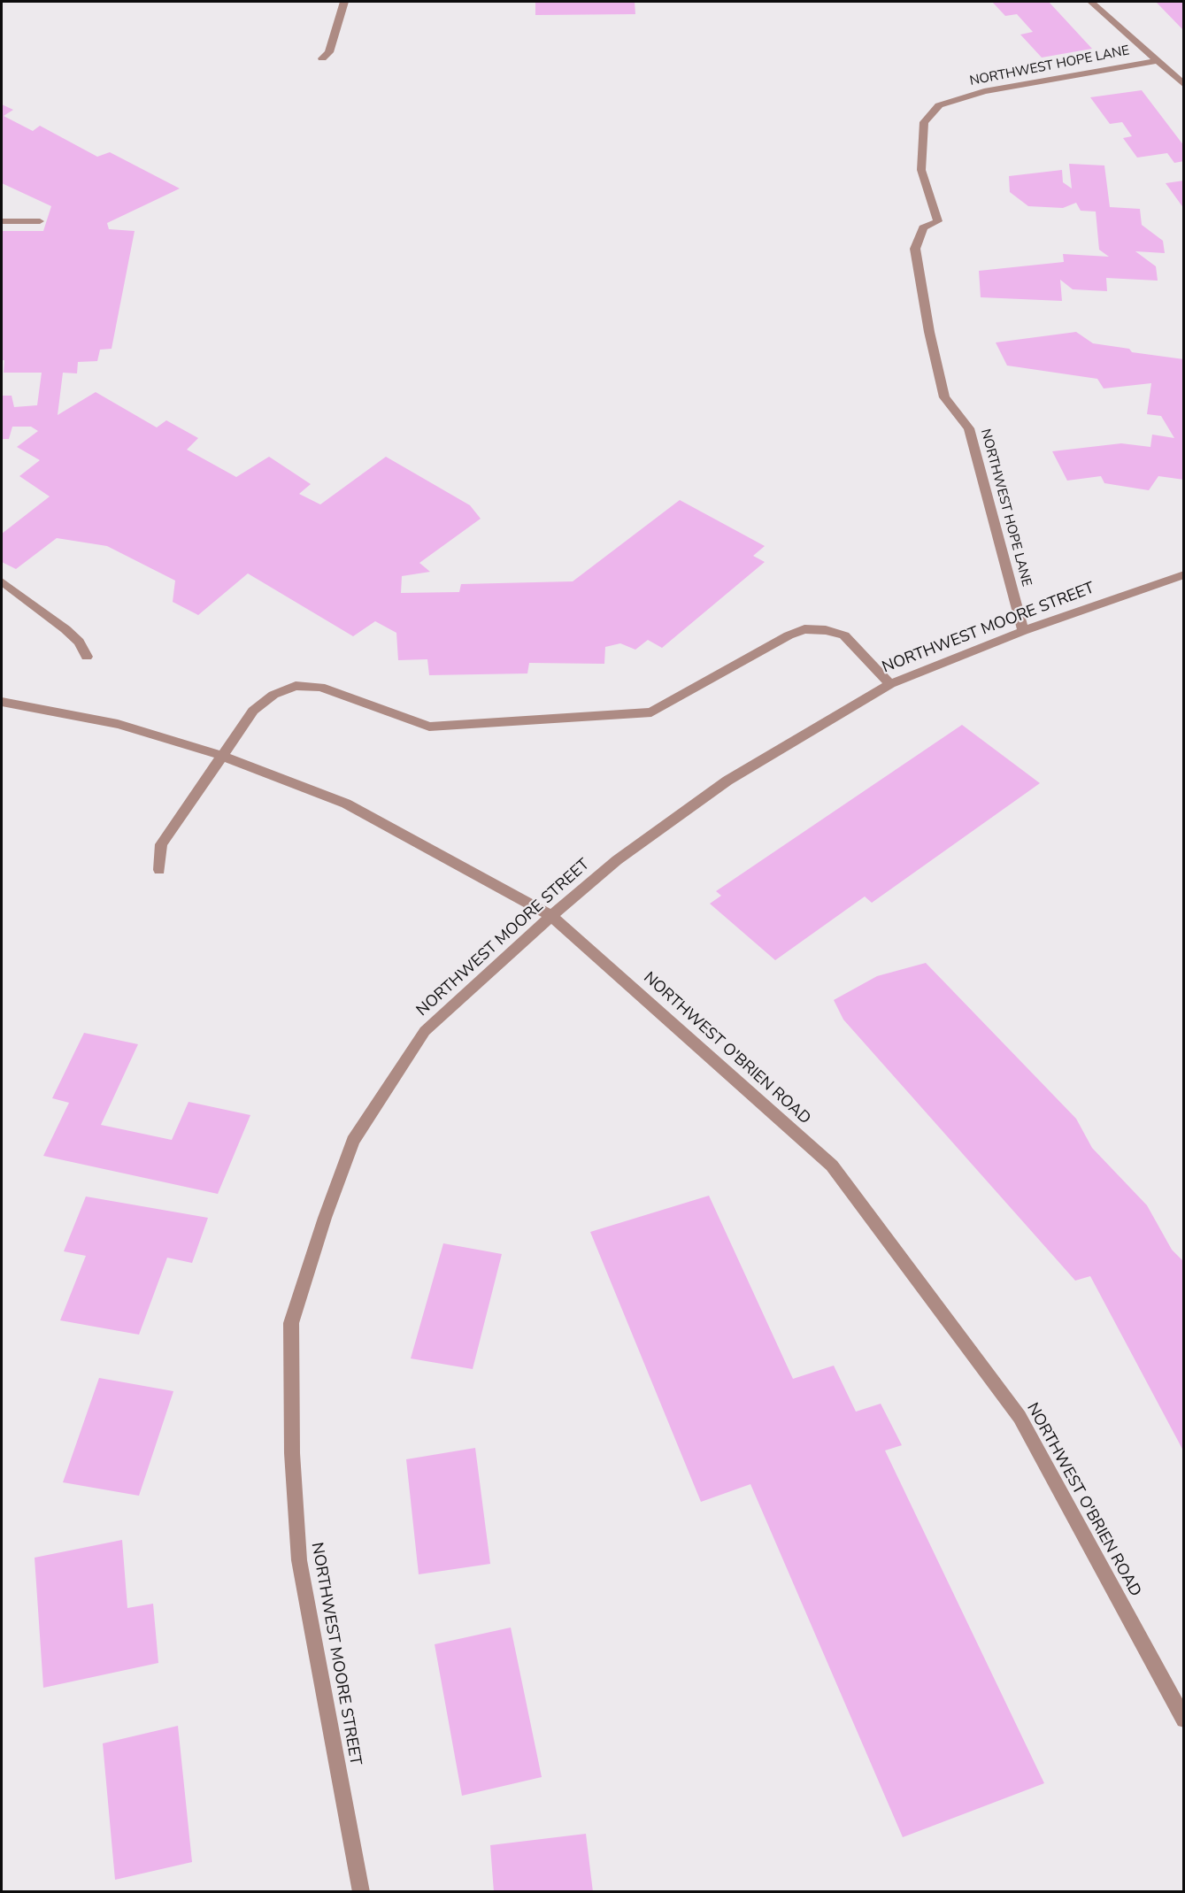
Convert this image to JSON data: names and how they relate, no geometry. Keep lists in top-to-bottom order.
{
  "streets": {
    "street": ["NORTHWEST HOPE LANE", "NORTHWEST MOORE STREET", "NORTHWEST O'BRIEN ROAD"]
  },
  "crossings": [
    ["NORTHWEST HOPE LANE", "NORTHWEST MOORE STREET"],
    ["NORTHWEST MOORE STREET", "NORTHWEST O'BRIEN ROAD"]
  ]
}
